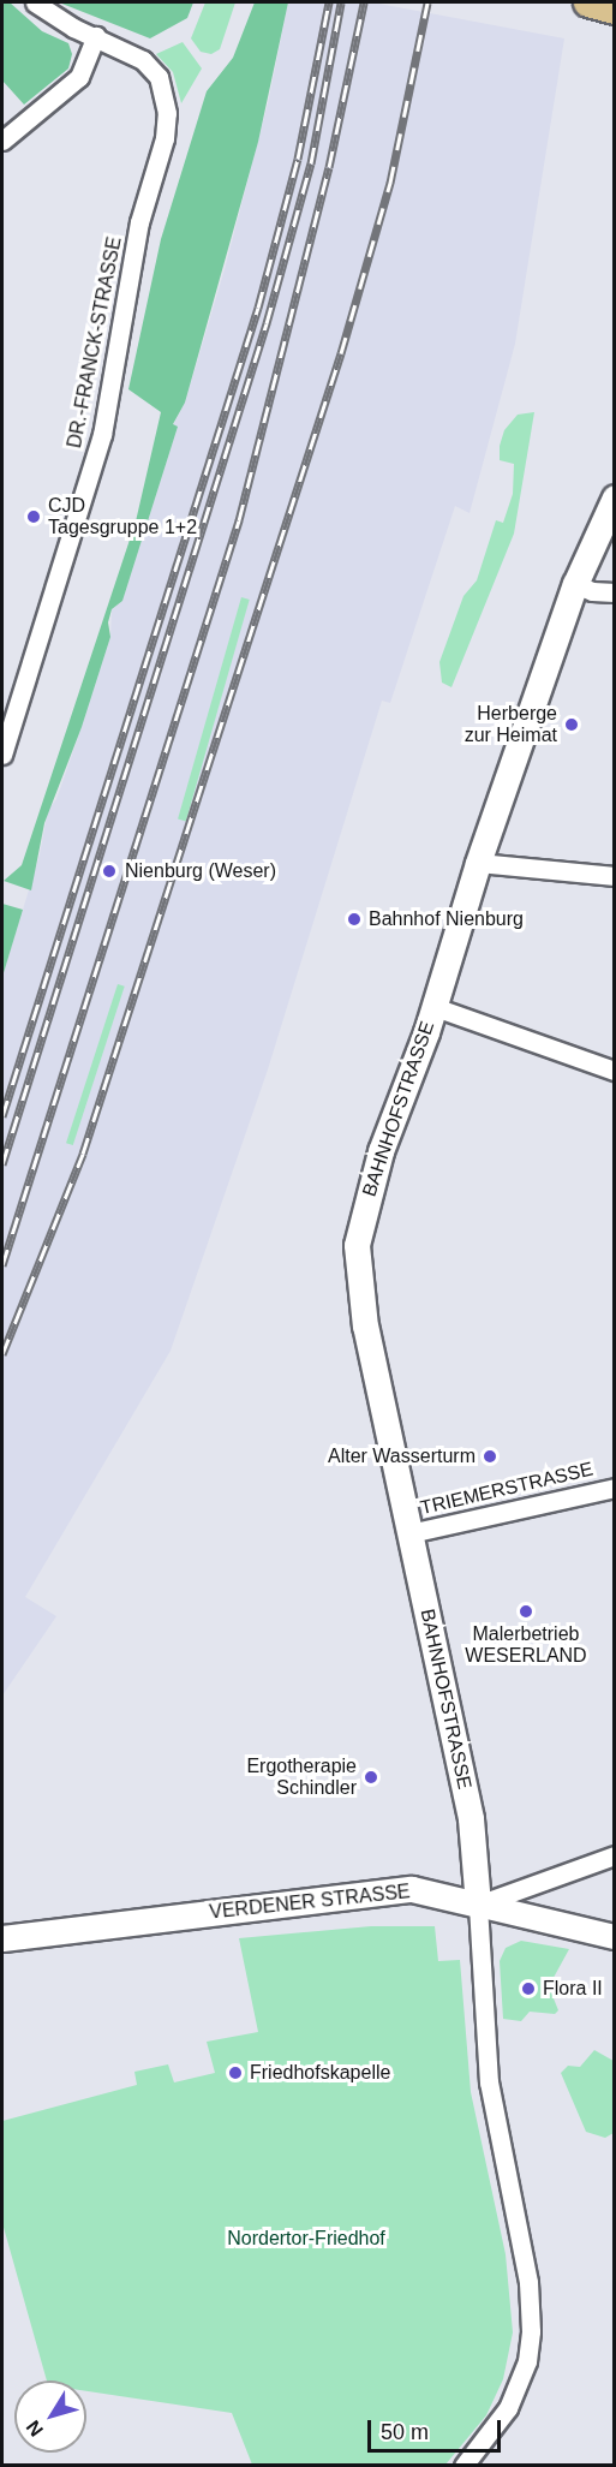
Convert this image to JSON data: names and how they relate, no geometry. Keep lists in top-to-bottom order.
{
  "streets": {
    "main road": ["BAHNHOFSTRASSE", "VERDENER STRASSE"],
    "street": ["DR.-FRANCK-STRASSE", "TRIEMERSTRASSE"]
  },
  "crossings": [
    ["BAHNHOFSTRASSE", "TRIEMERSTRASSE"],
    ["BAHNHOFSTRASSE", "VERDENER STRASSE"]
  ],
  "parks": ["Nordertor-Friedhof"],
  "places": [
    "CJD Tagesgruppe 1+2",
    "Herberge zur Heimat",
    "Nienburg (Weser)",
    "Bahnhof Nienburg",
    "Alter Wasserturm",
    "Malerbetrieb WESERLAND",
    "Ergotherapie Schindler",
    "Flora II",
    "Friedhofskapelle"
  ],
  "scale_bar": "50 m",
  "north": "bottom left"
}
